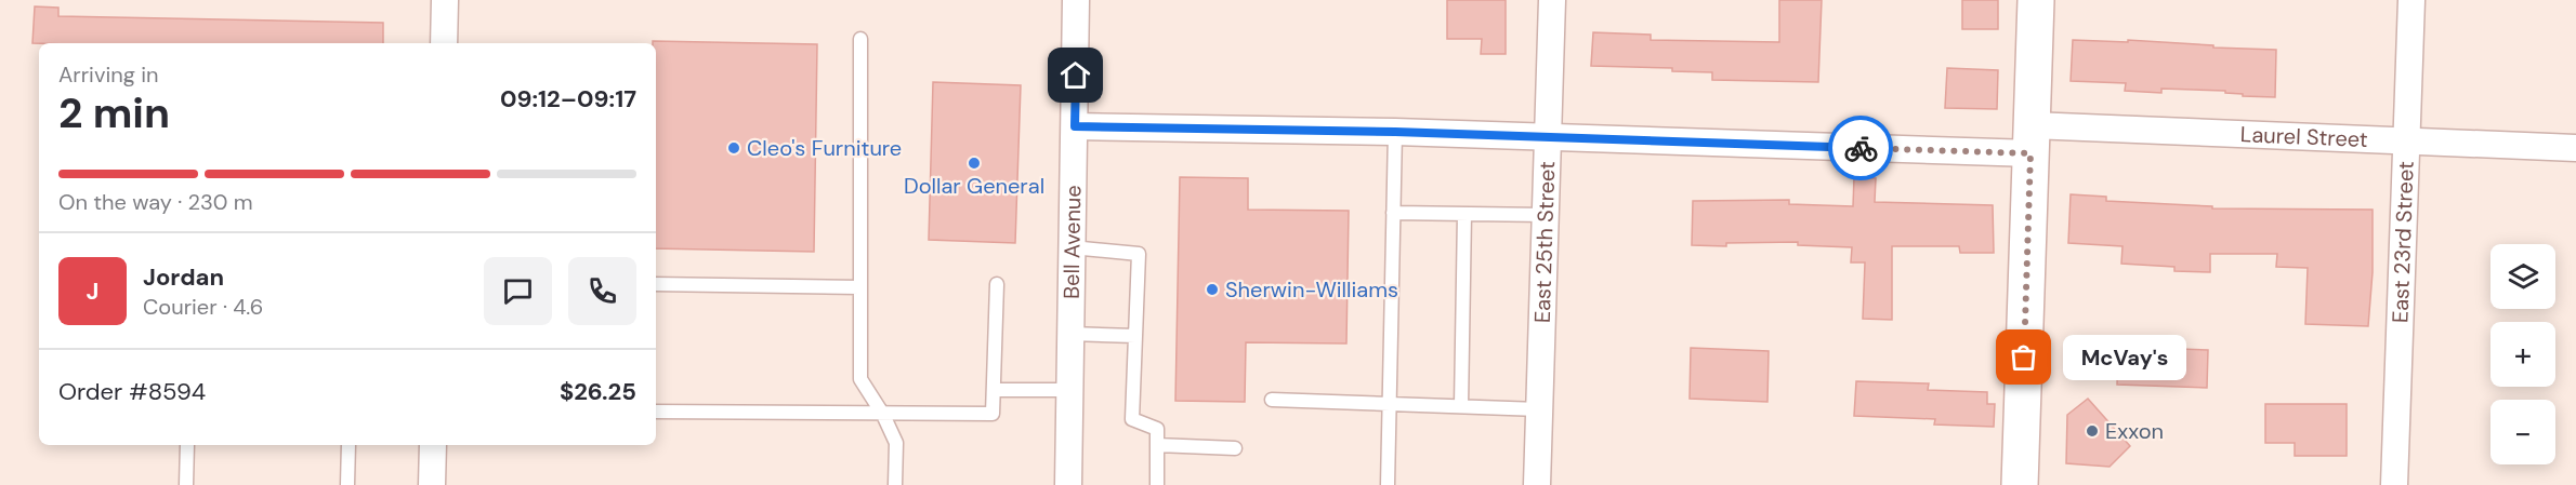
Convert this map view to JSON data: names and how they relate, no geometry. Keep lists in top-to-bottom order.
{
  "streets": {
    "street": [
      "Laurel Street",
      "Bell Avenue",
      "East 25th Street",
      "East 23rd Street"
    ]
  },
  "crossings": [
    ["Laurel Street", "Bell Avenue"],
    ["Laurel Street", "East 25th Street"],
    ["Laurel Street", "East 23rd Street"]
  ],
  "places": [
    "Cleo's Furniture",
    "Dollar General",
    "Sherwin-Williams",
    "McVay's",
    "Exxon"
  ],
  "page": {
    "heading": ["2 min", "Arriving in", "09:12–09:17"],
    "panel": [
      "Jordan",
      "Courier · 4.6",
      "Order #8594",
      "$26.25"
    ],
    "bar": "On the way · 230 m",
    "map_buttons": ["+", "−"],
    "round": "J",
    "bubble": "McVay's"
  }
}
